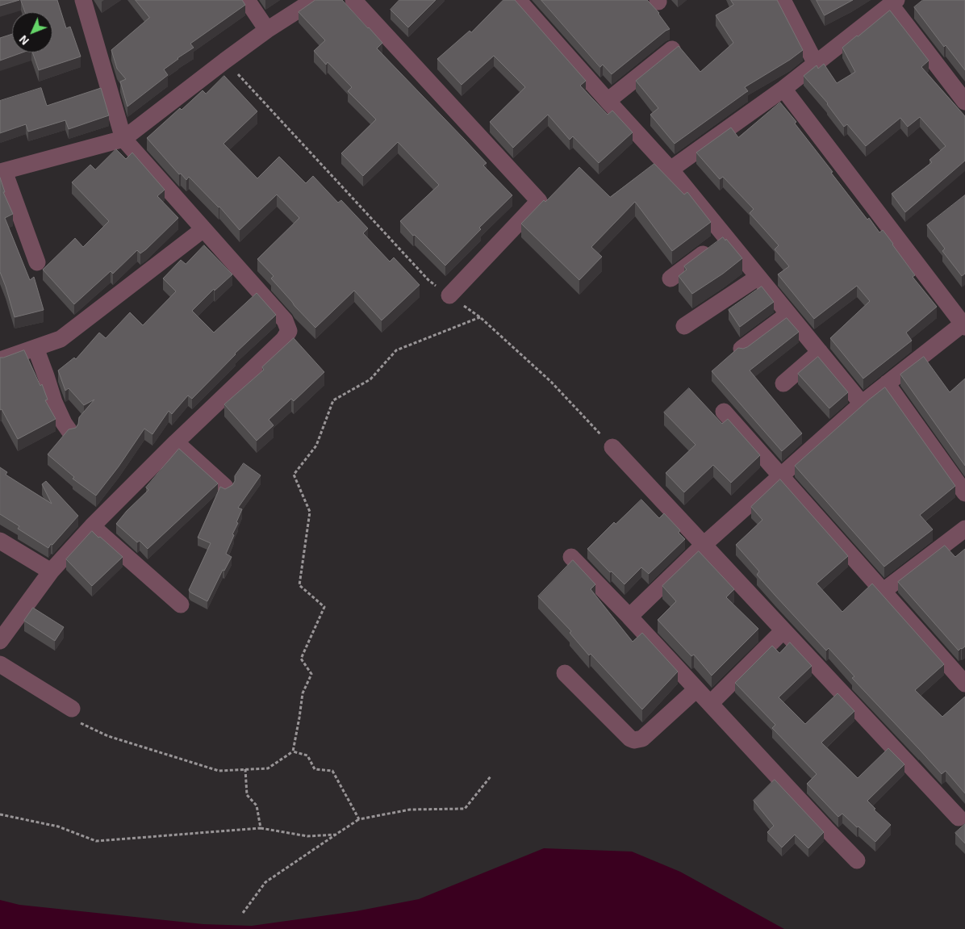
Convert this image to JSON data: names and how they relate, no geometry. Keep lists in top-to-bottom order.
{
  "north": "bottom left"
}
